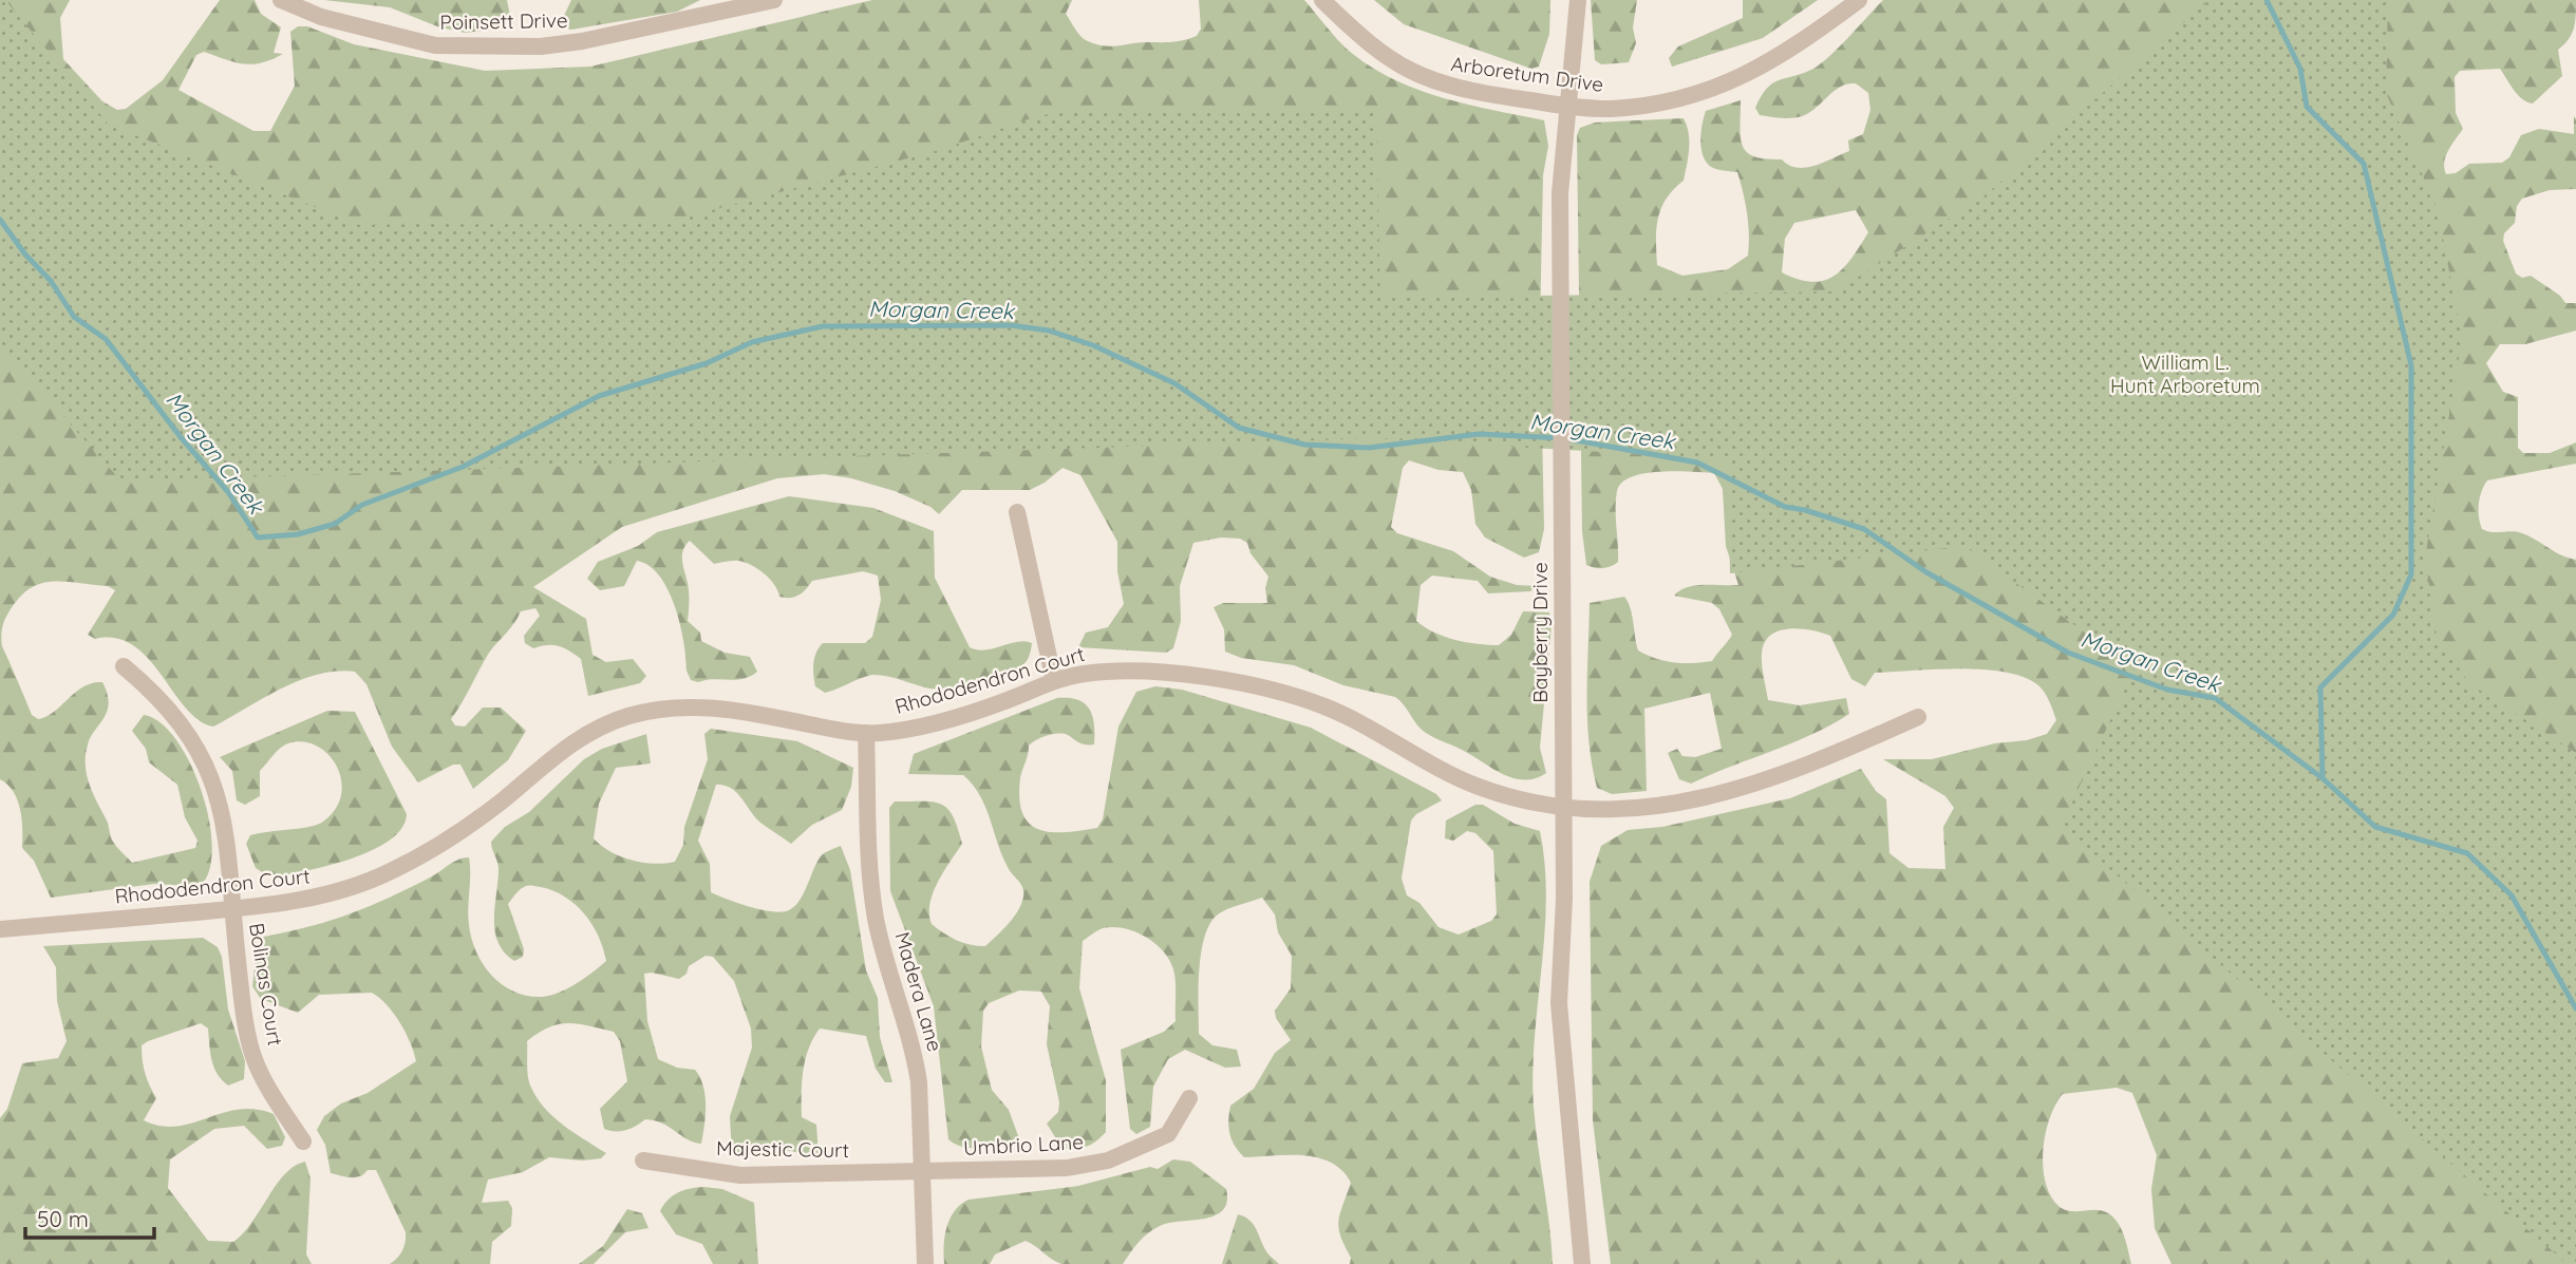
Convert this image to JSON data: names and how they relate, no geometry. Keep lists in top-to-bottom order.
{
  "streets": {
    "street": [
      "Poinsett Drive",
      "Arboretum Drive",
      "Bayberry Drive",
      "Rhododendron Court",
      "Bolinas Court",
      "Madera Lane",
      "Umbrio Lane",
      "Majestic Court"
    ]
  },
  "crossings": [
    ["Arboretum Drive", "Bayberry Drive"],
    ["Bayberry Drive", "Rhododendron Court"],
    ["Rhododendron Court", "Bolinas Court"],
    ["Rhododendron Court", "Madera Lane"],
    ["Madera Lane", "Umbrio Lane"],
    ["Madera Lane", "Majestic Court"],
    ["Umbrio Lane", "Majestic Court"]
  ],
  "water": ["Morgan Creek"],
  "parks": ["William L. Hunt Arboretum"],
  "scale_bar": "50 m"
}
